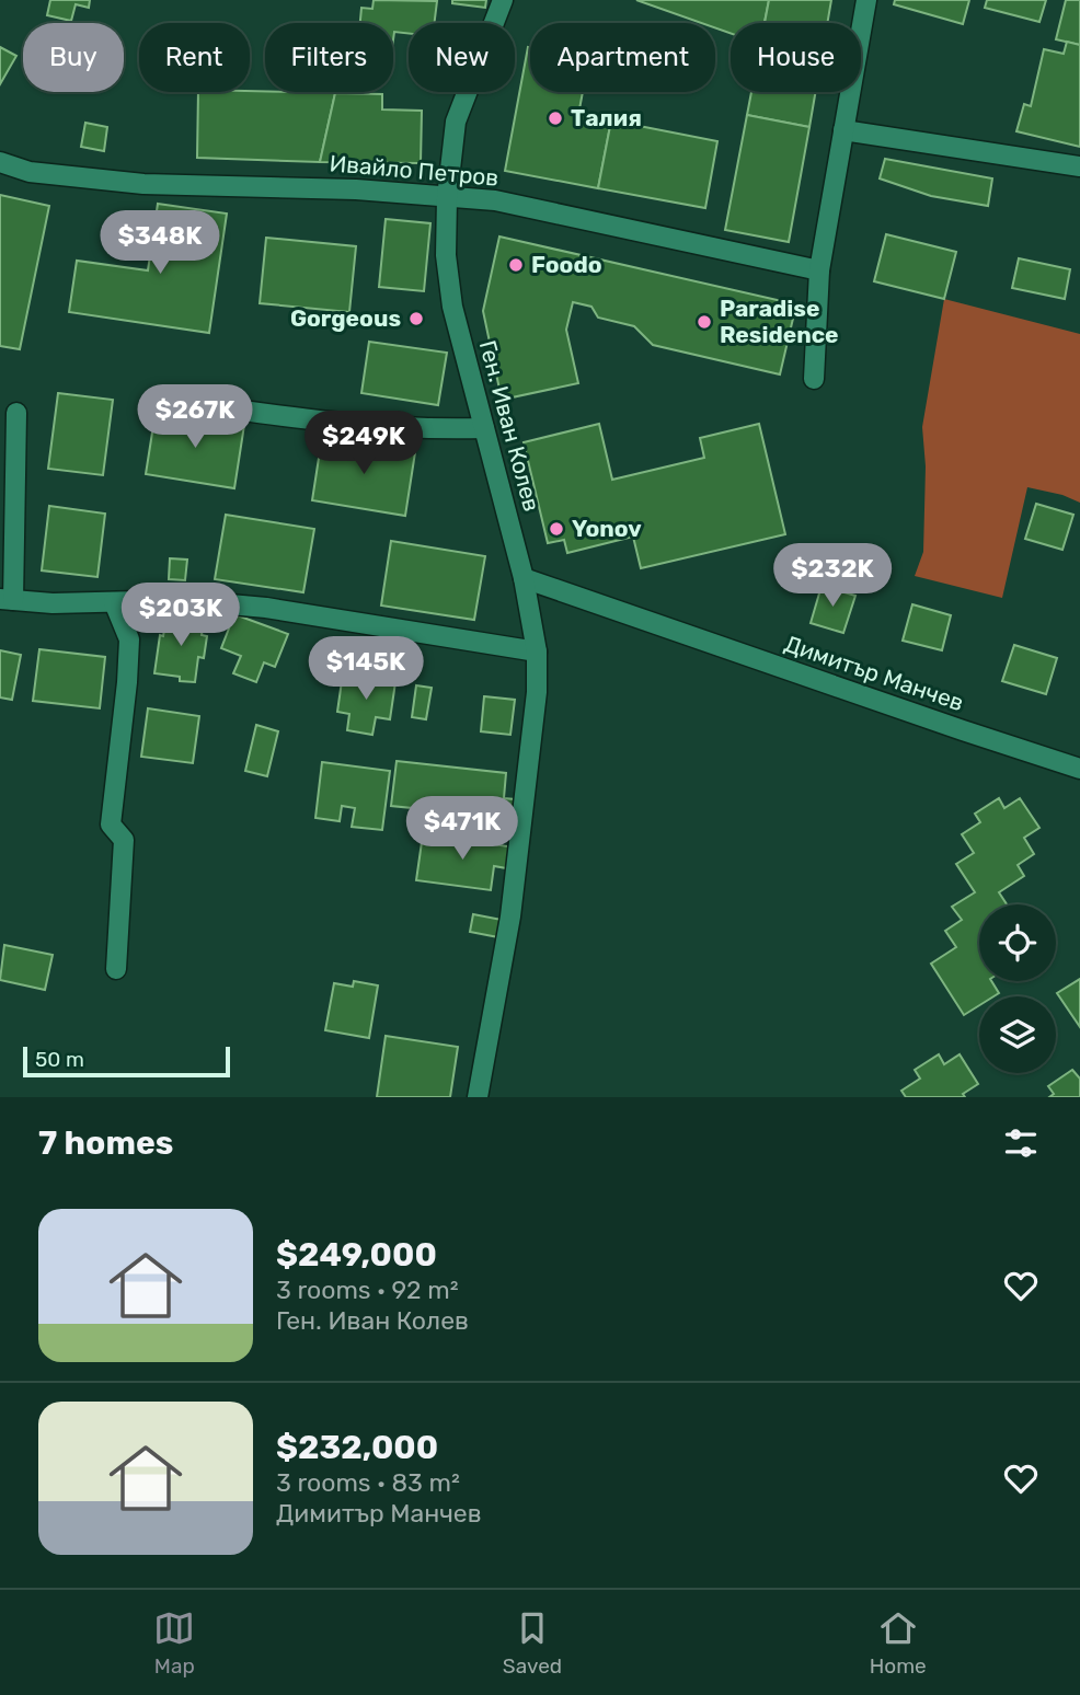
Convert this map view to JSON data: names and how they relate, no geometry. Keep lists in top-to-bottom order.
{
  "streets": {
    "street": ["Ивайло Петров", "Ген. Иван Колев", "Димитър Манчев"]
  },
  "crossings": [
    ["Ивайло Петров", "Ген. Иван Колев"],
    ["Ген. Иван Колев", "Димитър Манчев"]
  ],
  "places": [
    "Талия",
    "Foodo",
    "Gorgeous",
    "Paradise Residence",
    "Yonov"
  ],
  "scale_bar": "50 m",
  "page": {
    "chip": [
      "Buy",
      "Rent",
      "Filters",
      "New",
      "Apartment",
      "House"
    ],
    "price": [
      "$348K",
      "$267K",
      "$249K",
      "$232K",
      "$203K",
      "$145K",
      "$471K"
    ],
    "scale": "50 m",
    "heading": "7 homes",
    "list": [
      {
        "name": "$249,000",
        "note": "3 rooms · 92 m² · Ген. Иван Колев"
      },
      {
        "name": "$232,000",
        "note": "3 rooms · 83 m² · Димитър Манчев"
      }
    ],
    "tabs": ["Map", "Saved", "Home"]
  }
}
